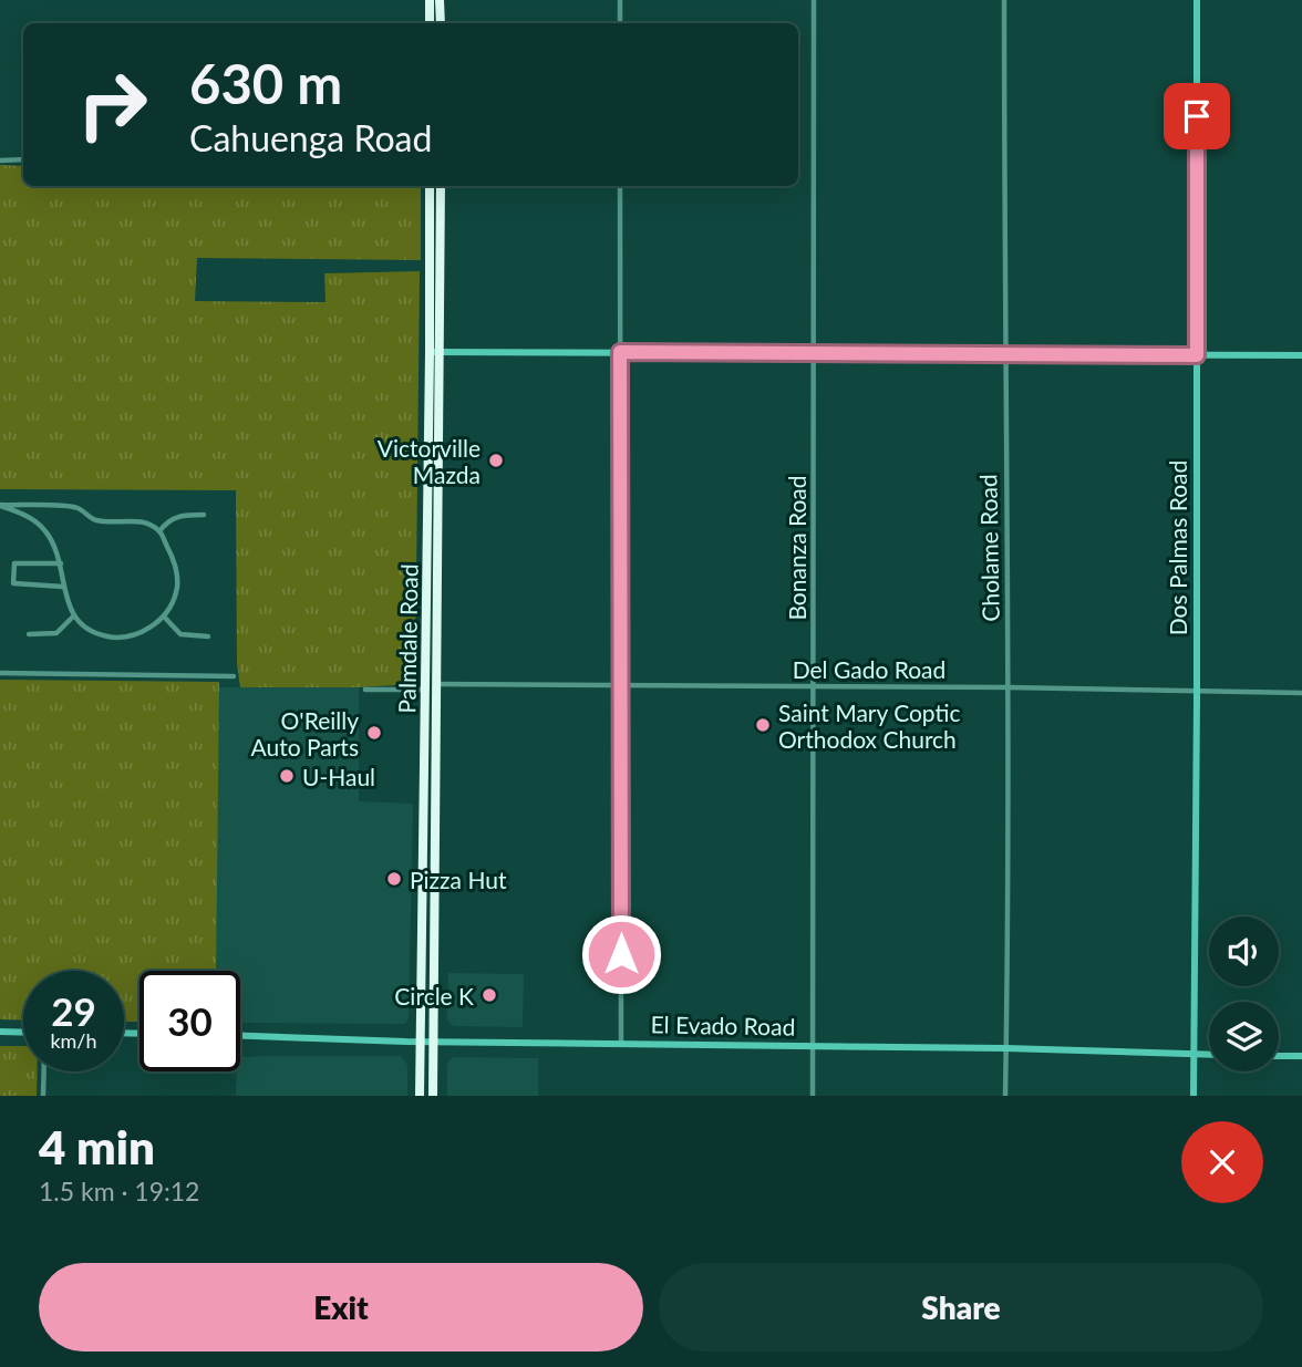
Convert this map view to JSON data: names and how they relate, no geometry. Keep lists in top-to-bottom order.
{
  "streets": {
    "highway": ["Palmdale Road"],
    "street": [
      "Bonanza Road",
      "Cholame Road",
      "Dos Palmas Road",
      "Del Gado Road",
      "El Evado Road"
    ]
  },
  "crossings": [
    ["Bonanza Road", "Del Gado Road"],
    ["Bonanza Road", "El Evado Road"],
    ["Cholame Road", "Del Gado Road"],
    ["Cholame Road", "El Evado Road"],
    ["Dos Palmas Road", "Del Gado Road"],
    ["Dos Palmas Road", "El Evado Road"],
    ["Palmdale Road", "Del Gado Road"],
    ["Palmdale Road", "El Evado Road"]
  ],
  "places": [
    "Victorville Mazda",
    "Saint Mary Coptic Orthodox Church",
    "O'Reilly Auto Parts",
    "U-Haul",
    "Pizza Hut",
    "Circle K"
  ],
  "page": {
    "turn": ["630 m", "Cahuenga Road"],
    "speed": "29 km/h",
    "limit": "30",
    "heading": ["4 min", "1.5 km · 19:12"],
    "buttons": ["Exit", "Share"]
  }
}
